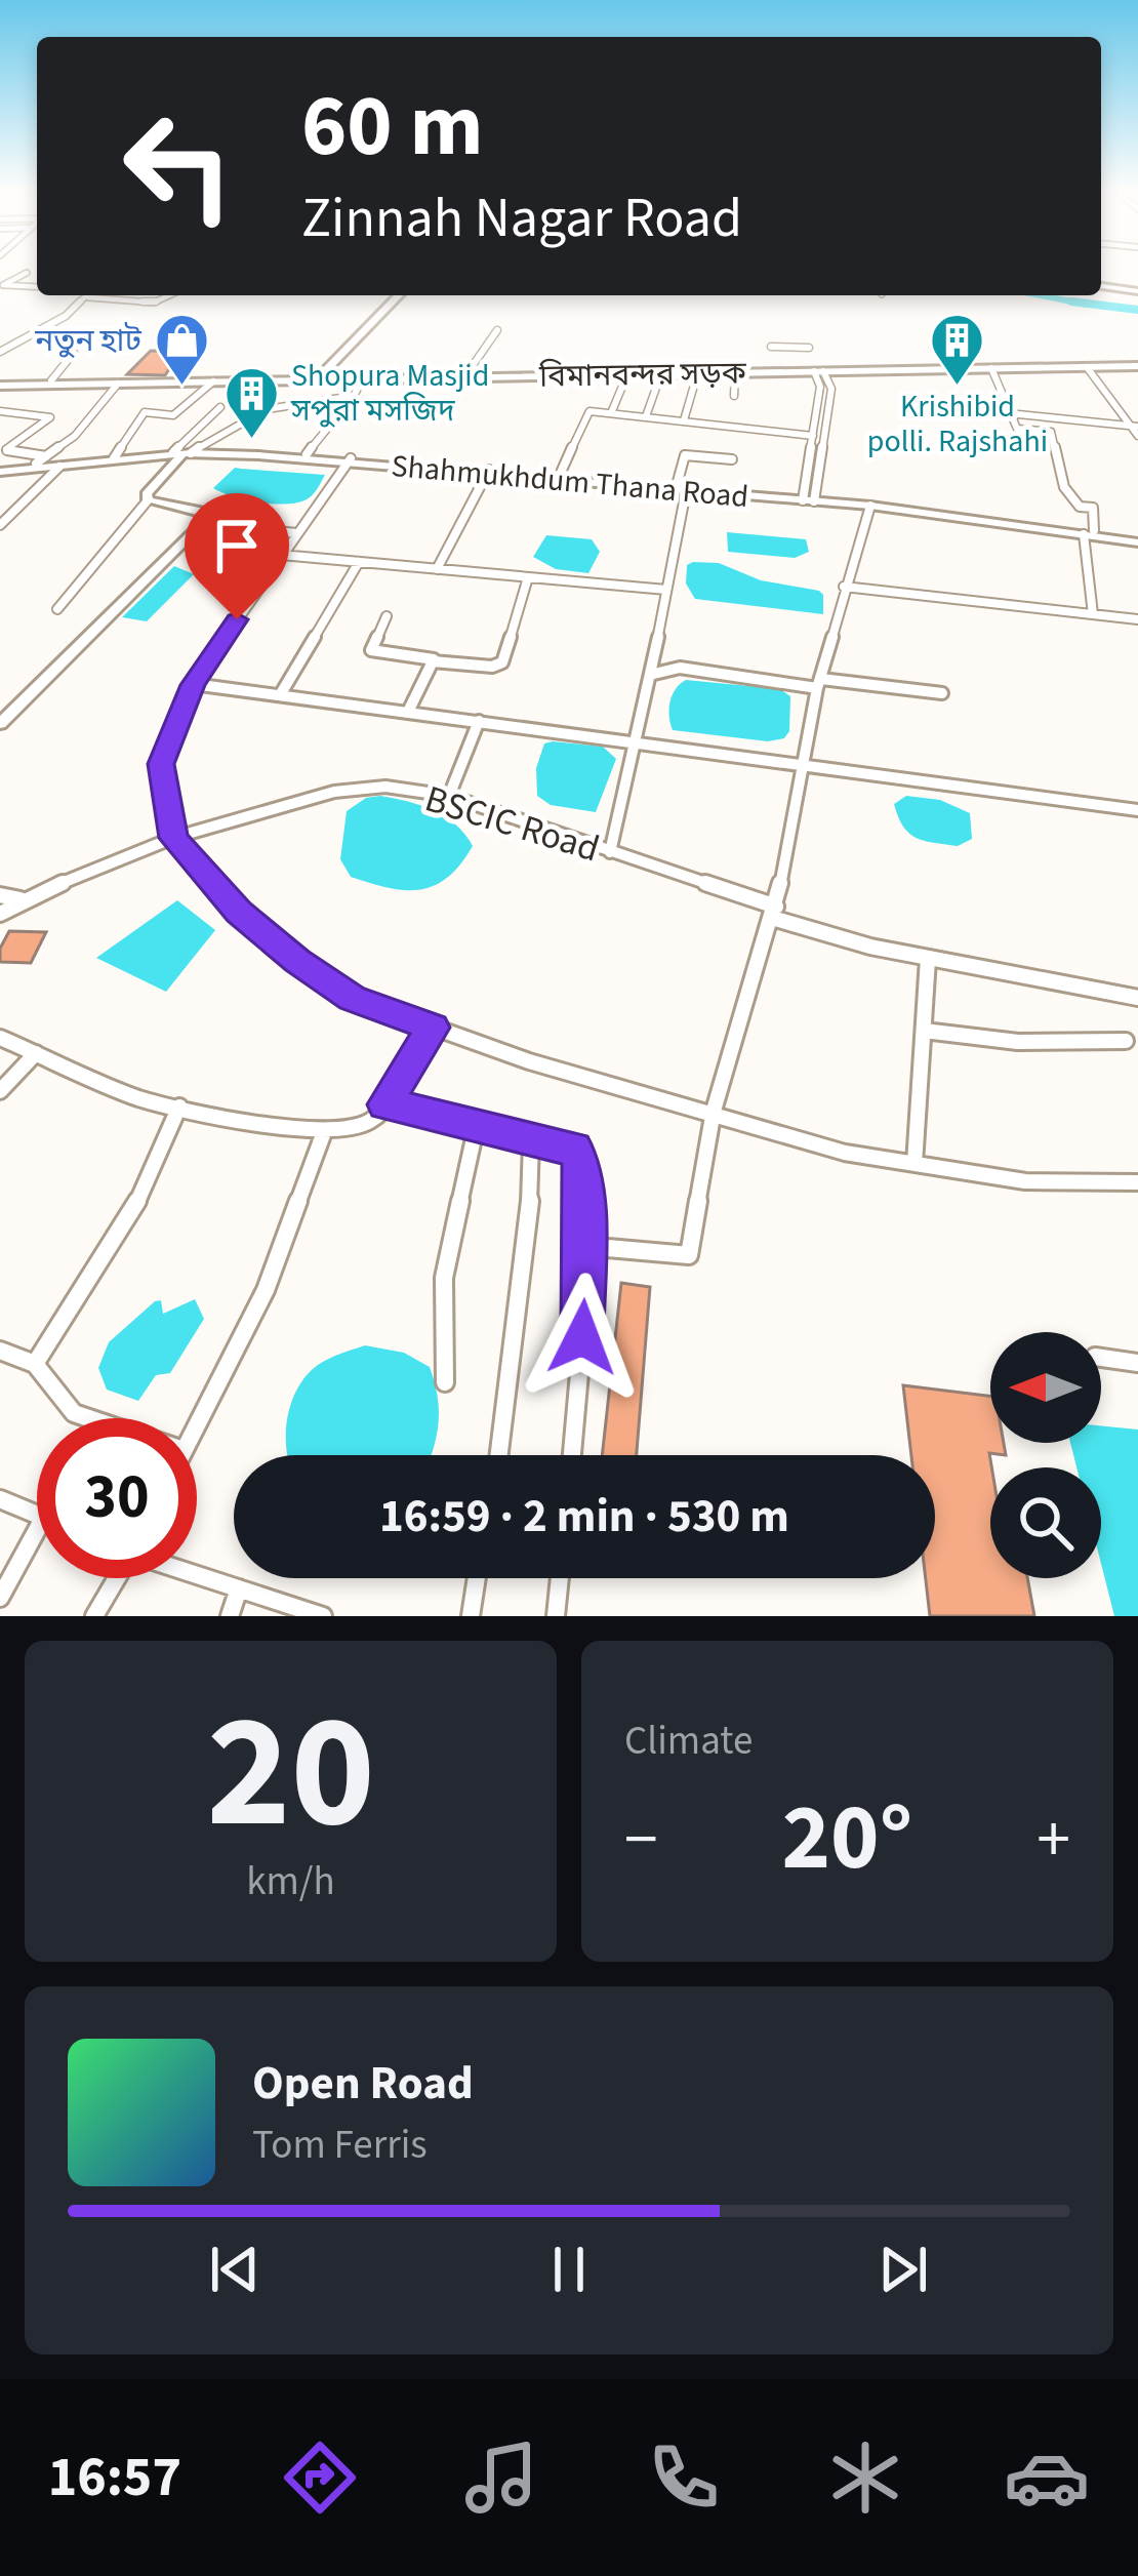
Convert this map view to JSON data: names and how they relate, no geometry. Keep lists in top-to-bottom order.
{
  "streets": {
    "main road": ["বিমানবন্দর সড়ক", "Shahmukhdum Thana Road"],
    "street": ["BSCIC Road"]
  },
  "places": {
    "building": ["Krishibid polli. Rajshahi", "Shopura Masjid সপুরা মসজিদ"],
    "shop": ["নতুন হাট"]
  },
  "north": "left",
  "page": {
    "turn": ["60 m", "Zinnah Nagar Road"],
    "limit": "30",
    "trip": "16:59 · 2 min · 530 m",
    "tile": [
      ["20", "km/h"],
      "Climate"
    ],
    "heat": ["−", "20°", "+"],
    "song": ["Open Road", "Tom Ferris"],
    "tabs": "16:57"
  }
}
